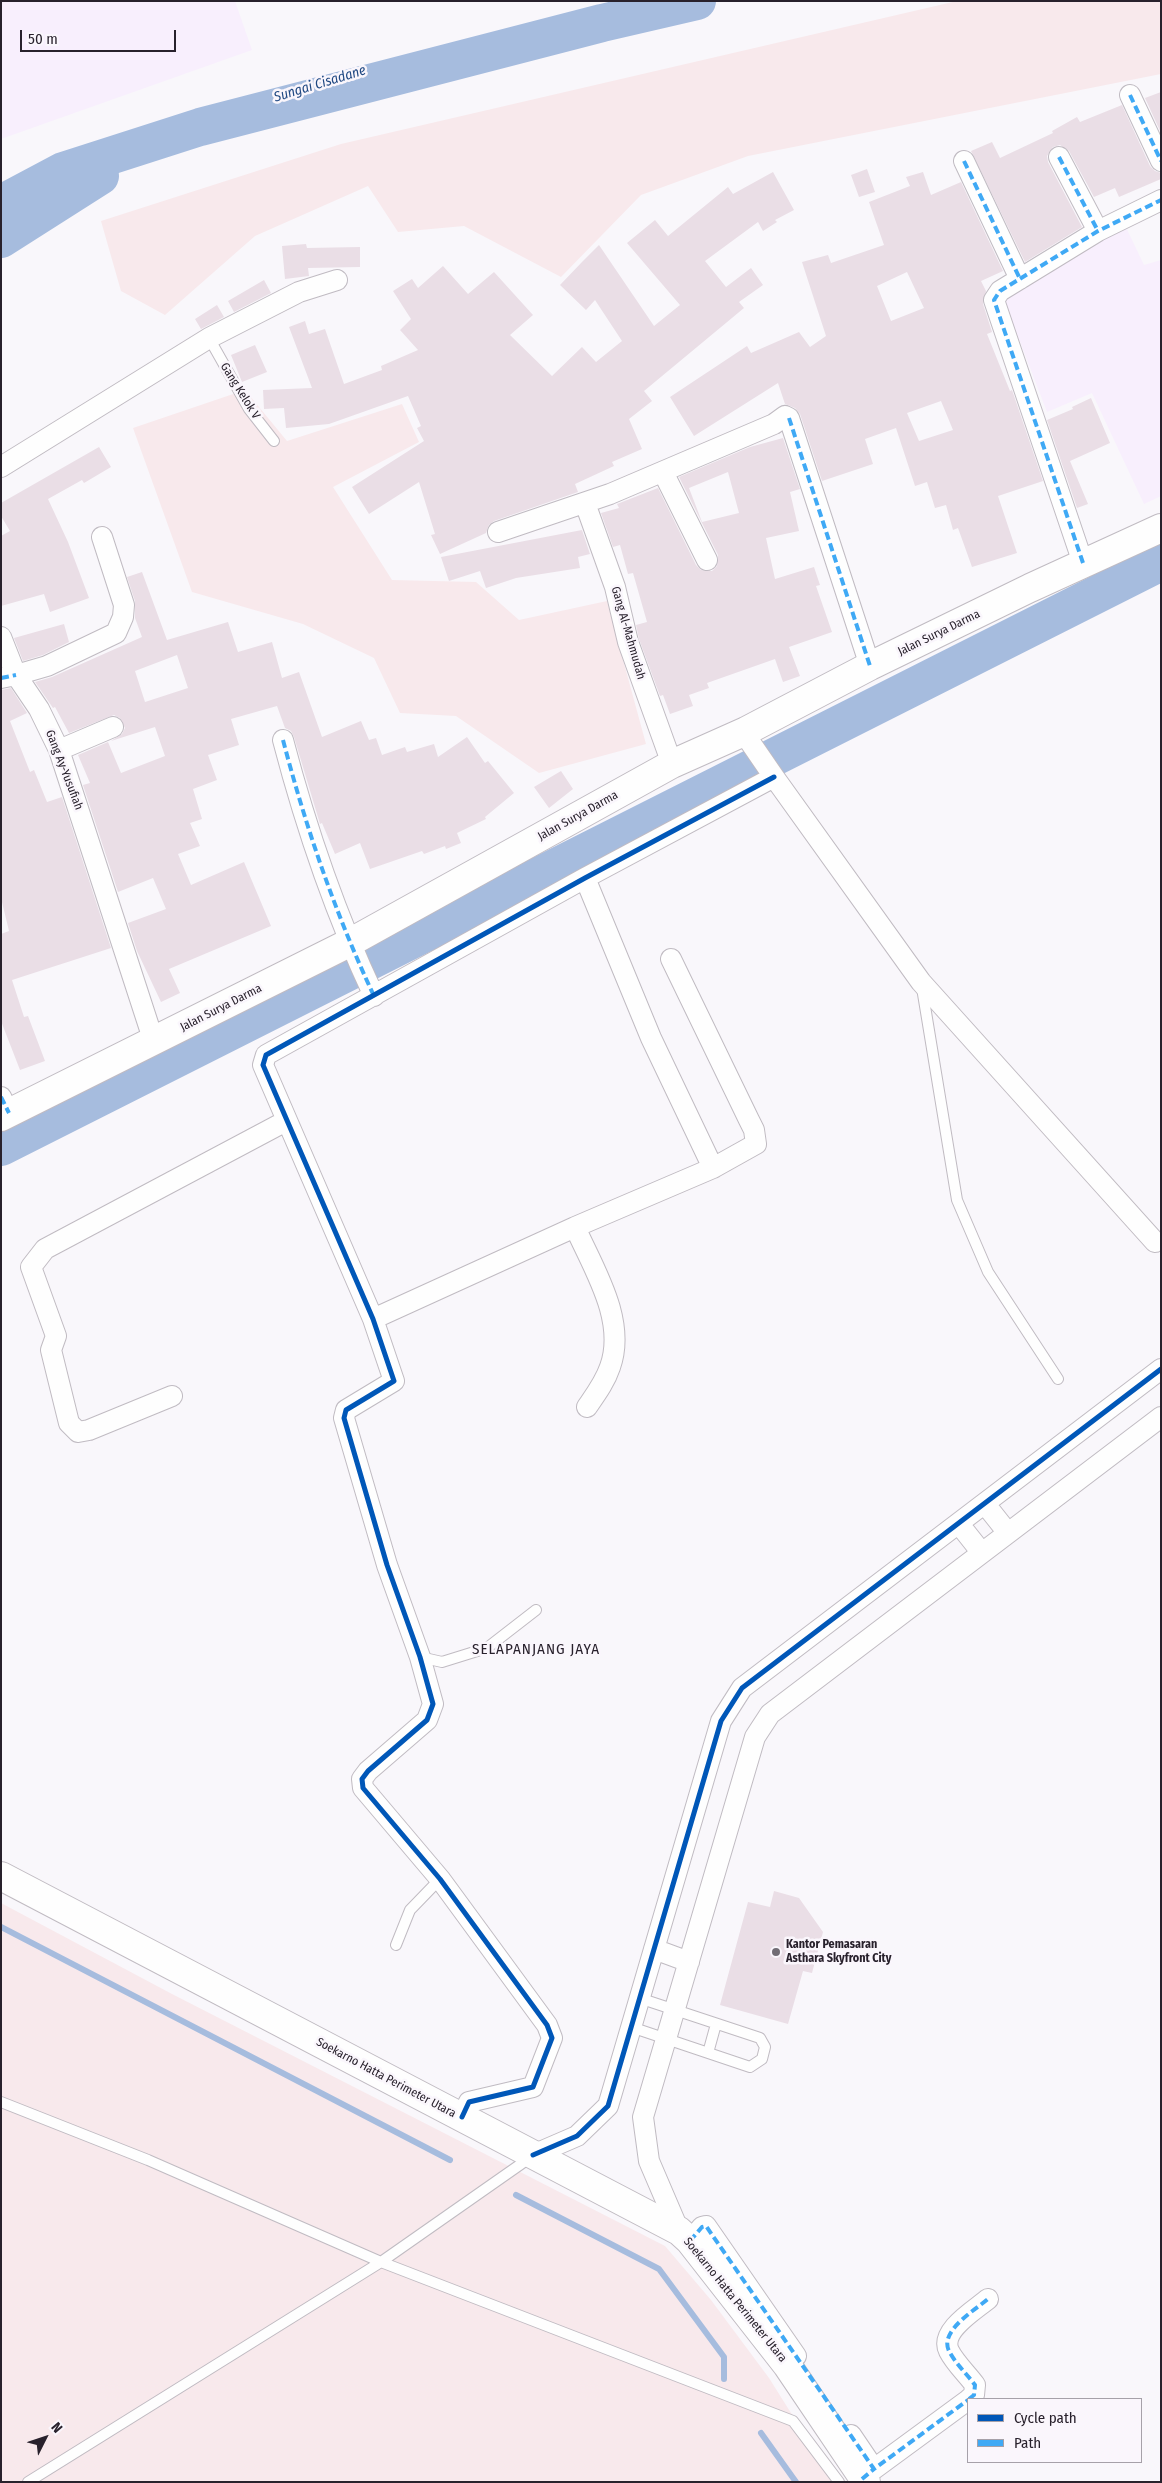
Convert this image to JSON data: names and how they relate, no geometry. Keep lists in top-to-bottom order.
{
  "streets": {
    "main road": ["Jalan Surya Darma", "Soekarno Hatta Perimeter Utara"],
    "street": ["Gang Al-Mahmudah", "Gang Ay-Yusufiah"],
    "lane": ["Gang Kelok V"]
  },
  "crossings": [
    ["Gang Al-Mahmudah", "Jalan Surya Darma"],
    ["Jalan Surya Darma", "Gang Ay-Yusufiah"]
  ],
  "districts": ["SELAPANJANG JAYA"],
  "water": ["Sungai Cisadane"],
  "places": ["Kantor Pemasaran Asthara Skyfront City"],
  "legend": ["Cycle path", "Path"],
  "scale_bar": "50 m",
  "north": "top right"
}
